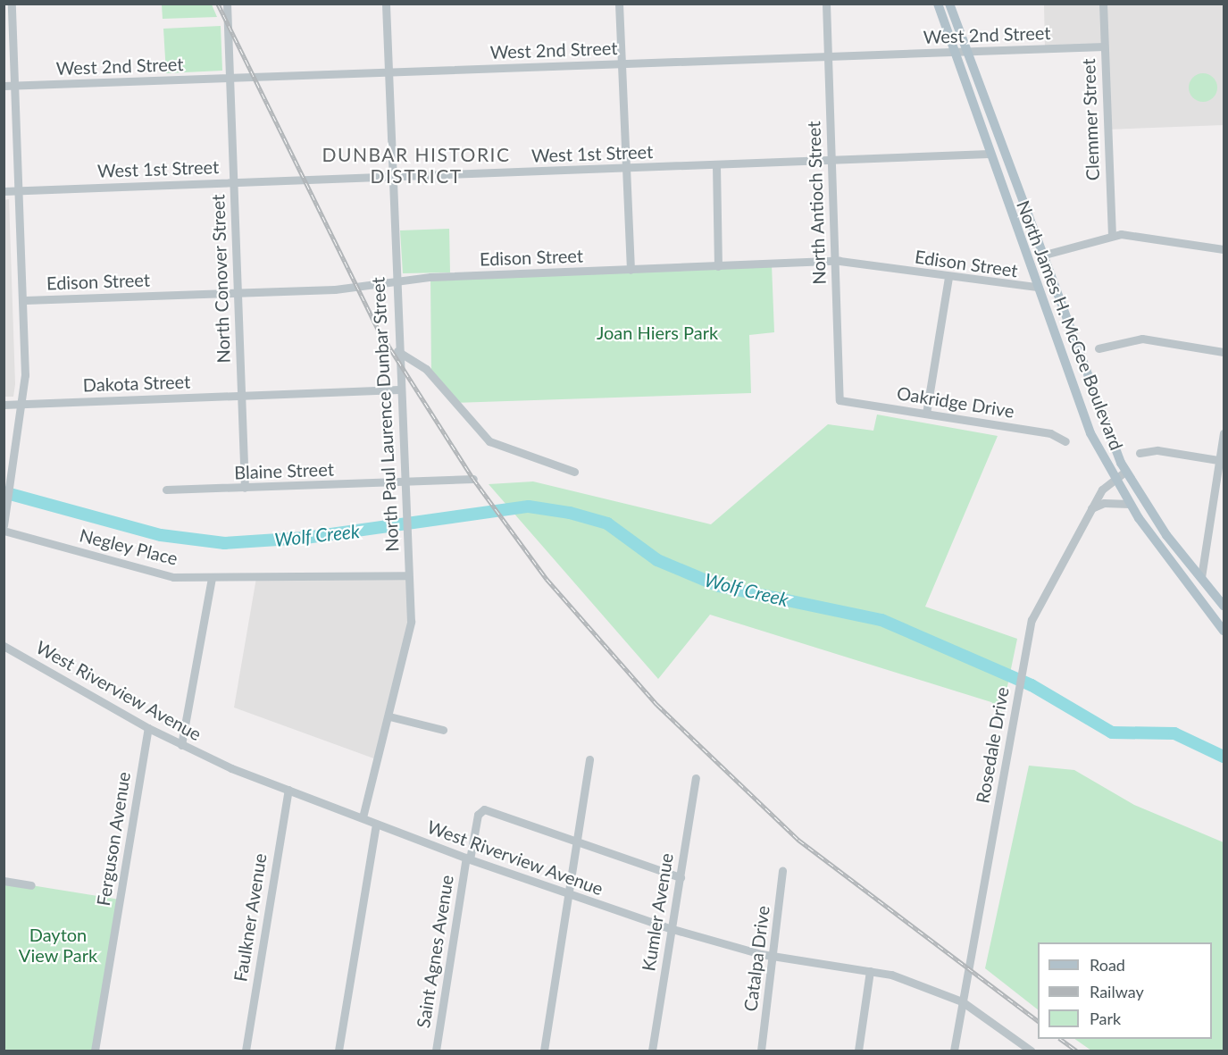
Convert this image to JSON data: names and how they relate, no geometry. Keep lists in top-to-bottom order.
{
  "streets": {
    "main road": ["North James H. McGee Boulevard"],
    "street": [
      "West 2nd Street",
      "Clemmer Street",
      "West 1st Street",
      "North Antioch Street",
      "Edison Street",
      "North Conover Street",
      "Dakota Street",
      "Oakridge Drive",
      "North Paul Laurence Dunbar Street",
      "Blaine Street",
      "Negley Place",
      "West Riverview Avenue",
      "Rosedale Drive",
      "Ferguson Avenue",
      "Kumler Avenue",
      "Faulkner Avenue",
      "Saint Agnes Avenue",
      "Catalpa Drive"
    ]
  },
  "crossings": [
    ["West 2nd Street", "Clemmer Street"],
    ["West 2nd Street", "North Antioch Street"],
    ["West 2nd Street", "North Conover Street"],
    ["West 2nd Street", "North James H. McGee Boulevard"],
    ["West 2nd Street", "North Paul Laurence Dunbar Street"],
    ["Clemmer Street", "Edison Street"],
    ["West 1st Street", "North Antioch Street"],
    ["West 1st Street", "North Conover Street"],
    ["West 1st Street", "North James H. McGee Boulevard"],
    ["West 1st Street", "North Paul Laurence Dunbar Street"],
    ["North Antioch Street", "Edison Street"],
    ["North Antioch Street", "Oakridge Drive"],
    ["Edison Street", "North Conover Street"],
    ["Edison Street", "North James H. McGee Boulevard"],
    ["Edison Street", "North Paul Laurence Dunbar Street"],
    ["North Conover Street", "Dakota Street"],
    ["North Conover Street", "Blaine Street"],
    ["North James H. McGee Boulevard", "Rosedale Drive"],
    ["Dakota Street", "North Paul Laurence Dunbar Street"],
    ["North Paul Laurence Dunbar Street", "Blaine Street"],
    ["North Paul Laurence Dunbar Street", "Negley Place"],
    ["North Paul Laurence Dunbar Street", "West Riverview Avenue"],
    ["West Riverview Avenue", "Rosedale Drive"],
    ["West Riverview Avenue", "Ferguson Avenue"],
    ["West Riverview Avenue", "Kumler Avenue"],
    ["West Riverview Avenue", "Faulkner Avenue"],
    ["West Riverview Avenue", "Saint Agnes Avenue"],
    ["West Riverview Avenue", "Catalpa Drive"]
  ],
  "districts": ["DUNBAR HISTORIC DISTRICT"],
  "water": ["Wolf Creek"],
  "parks": ["Joan Hiers Park", "Dayton View Park"],
  "legend": ["Road", "Railway", "Park"]
}
